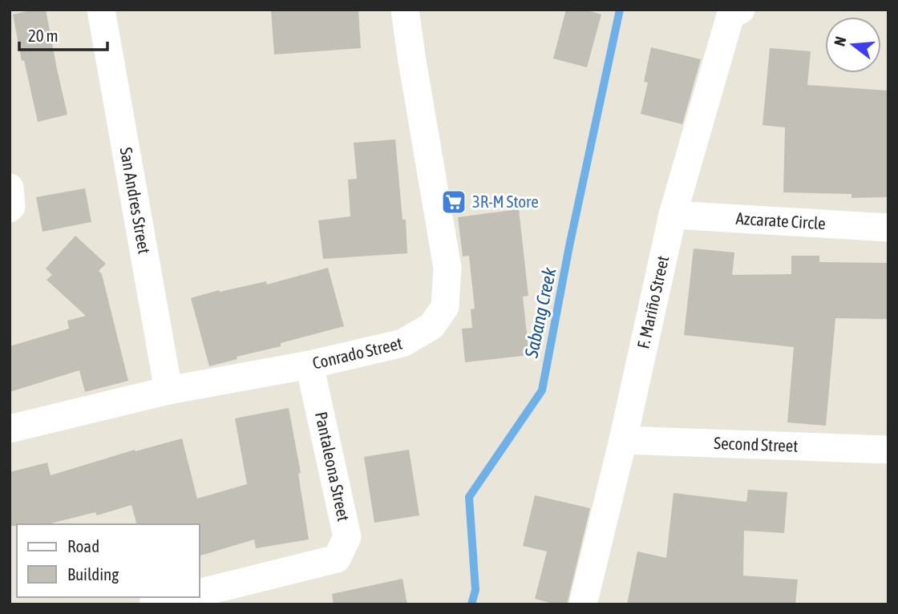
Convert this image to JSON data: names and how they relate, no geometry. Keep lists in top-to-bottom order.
{
  "streets": {
    "street": [
      "San Andres Street",
      "Azcarate Circle",
      "F. Mariño Street",
      "Conrado Street",
      "Second Street",
      "Pantaleona Street"
    ]
  },
  "crossings": [
    ["San Andres Street", "Conrado Street"],
    ["Azcarate Circle", "F. Mariño Street"],
    ["F. Mariño Street", "Second Street"],
    ["Conrado Street", "Pantaleona Street"]
  ],
  "water": ["Sabang Creek"],
  "places": {
    "supermarket": ["3R-M Store"]
  },
  "legend": ["Road", "Building"],
  "scale_bar": "20 m",
  "north": "left"
}
